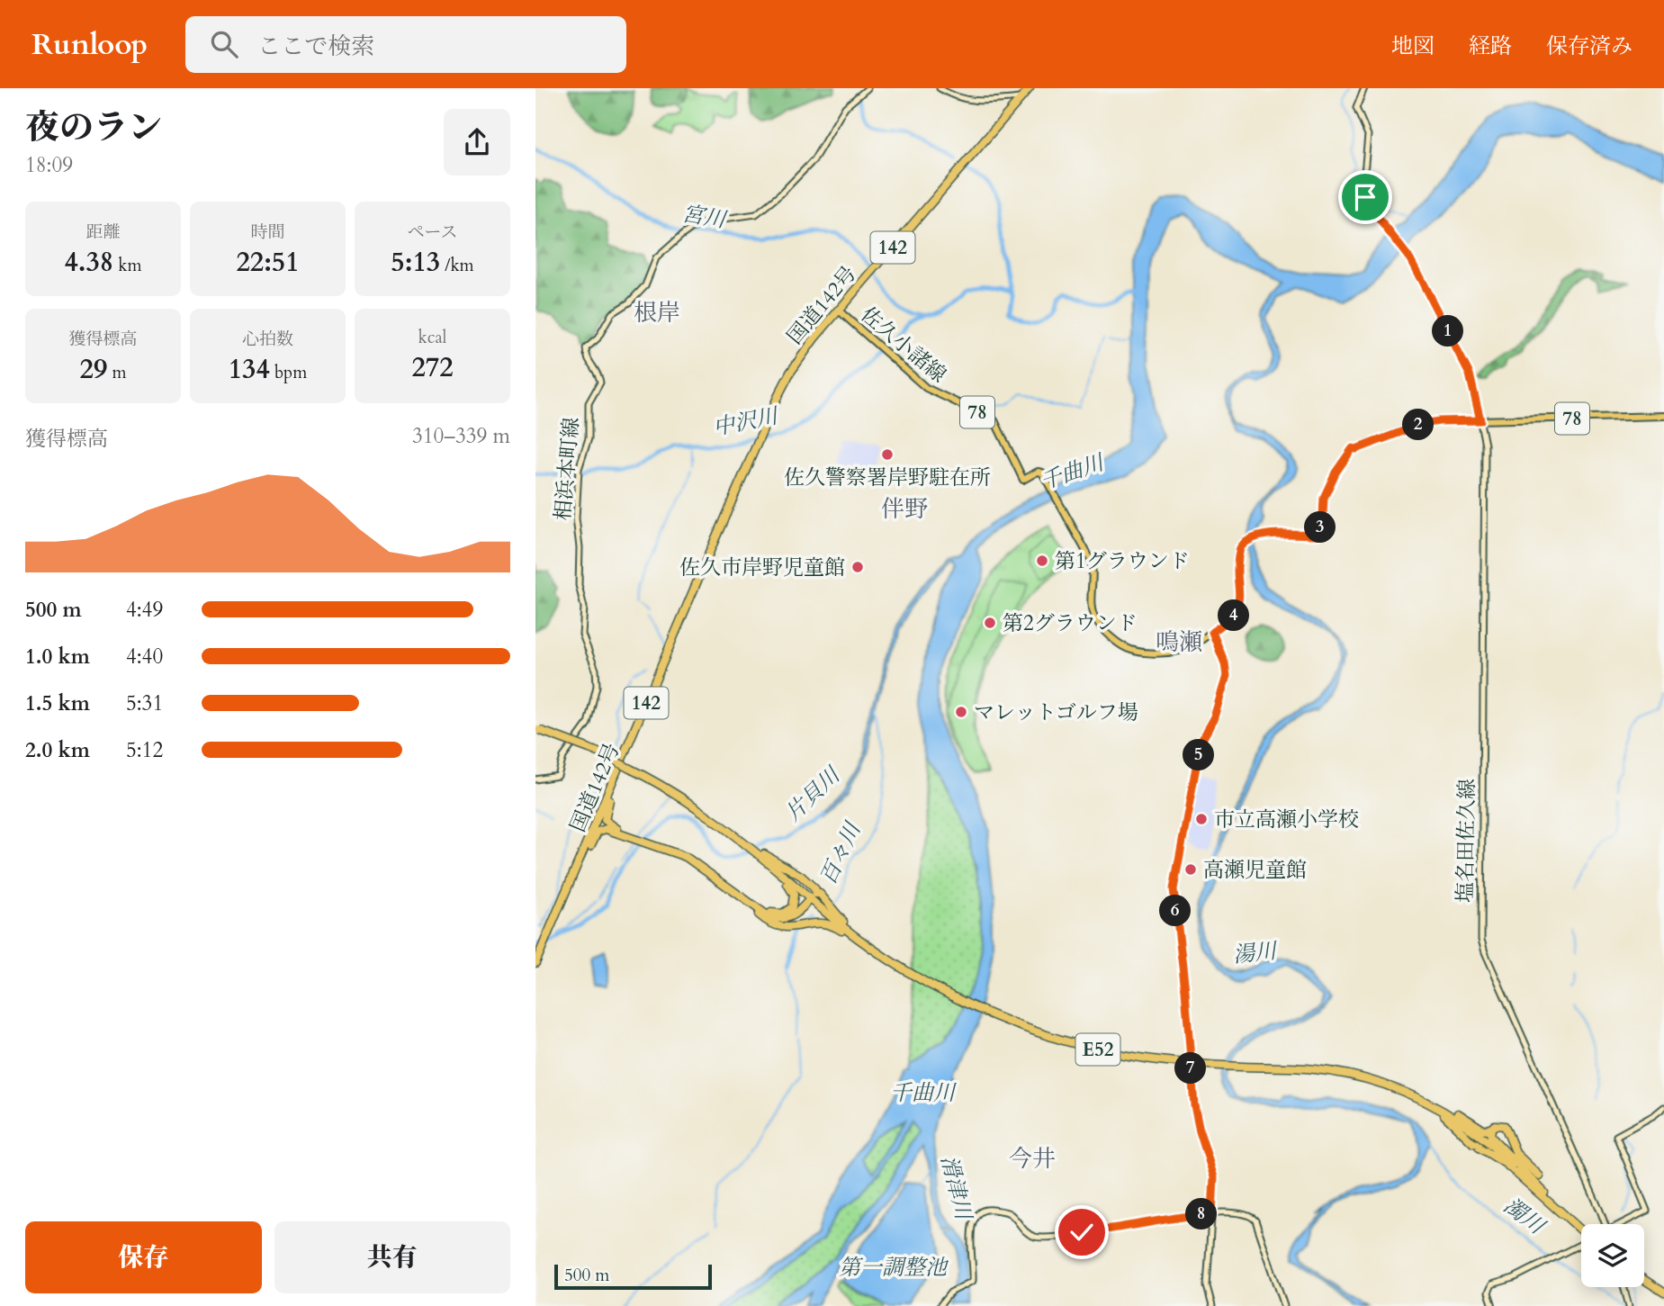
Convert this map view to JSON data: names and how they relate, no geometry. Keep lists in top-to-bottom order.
{
  "streets": {
    "highway": ["142", "国道142号", "E52"],
    "main road": [
      "佐久小諸線",
      "78",
      "相浜本町線",
      "塩名田佐久線"
    ]
  },
  "crossings": [
    ["国道142号", "佐久小諸線"],
    ["佐久小諸線", "塩名田佐久線"]
  ],
  "districts": [
    "根岸",
    "伴野",
    "鳴瀬",
    "今井"
  ],
  "water": [
    "宮川",
    "中沢川",
    "千曲川",
    "片貝川",
    "百々川",
    "湯川",
    "滑津川",
    "濁川",
    "第一調整池"
  ],
  "places": [
    "佐久警察署岸野駐在所",
    "第1グラウンド",
    "佐久市岸野児童館",
    "第2グラウンド",
    "マレットゴルフ場",
    "市立高瀬小学校",
    "高瀬児童館"
  ],
  "scale_bar": "500 m",
  "page": {
    "header": "Runloop",
    "search": "ここで検索",
    "nav": ["地図", "経路", "保存済み"],
    "heading": ["夜のラン", "18:09"],
    "stats": [
      ["距離", "4.38 km"],
      ["時間", "22:51"],
      ["ペース", "5:13 /km"],
      ["獲得標高", "29 m"],
      ["心拍数", "134 bpm"],
      ["kcal", "272"]
    ],
    "pins": [
      "1",
      "2",
      "3",
      "4",
      "5",
      "6",
      "7",
      "8"
    ],
    "chart": ["獲得標高", "310–339 m"],
    "list": [
      {
        "name": "500 m",
        "note": "4:49"
      },
      {
        "name": "1.0 km",
        "note": "4:40"
      },
      {
        "name": "1.5 km",
        "note": "5:31"
      },
      {
        "name": "2.0 km",
        "note": "5:12"
      }
    ],
    "buttons": ["保存", "共有"],
    "scale": "500 m"
  }
}
